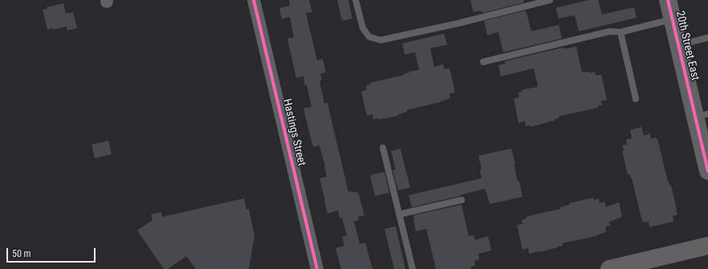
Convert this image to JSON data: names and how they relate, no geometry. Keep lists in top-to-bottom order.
{
  "streets": {
    "street": ["20th Street East", "Hastings Street"]
  },
  "scale_bar": "50 m"
}
